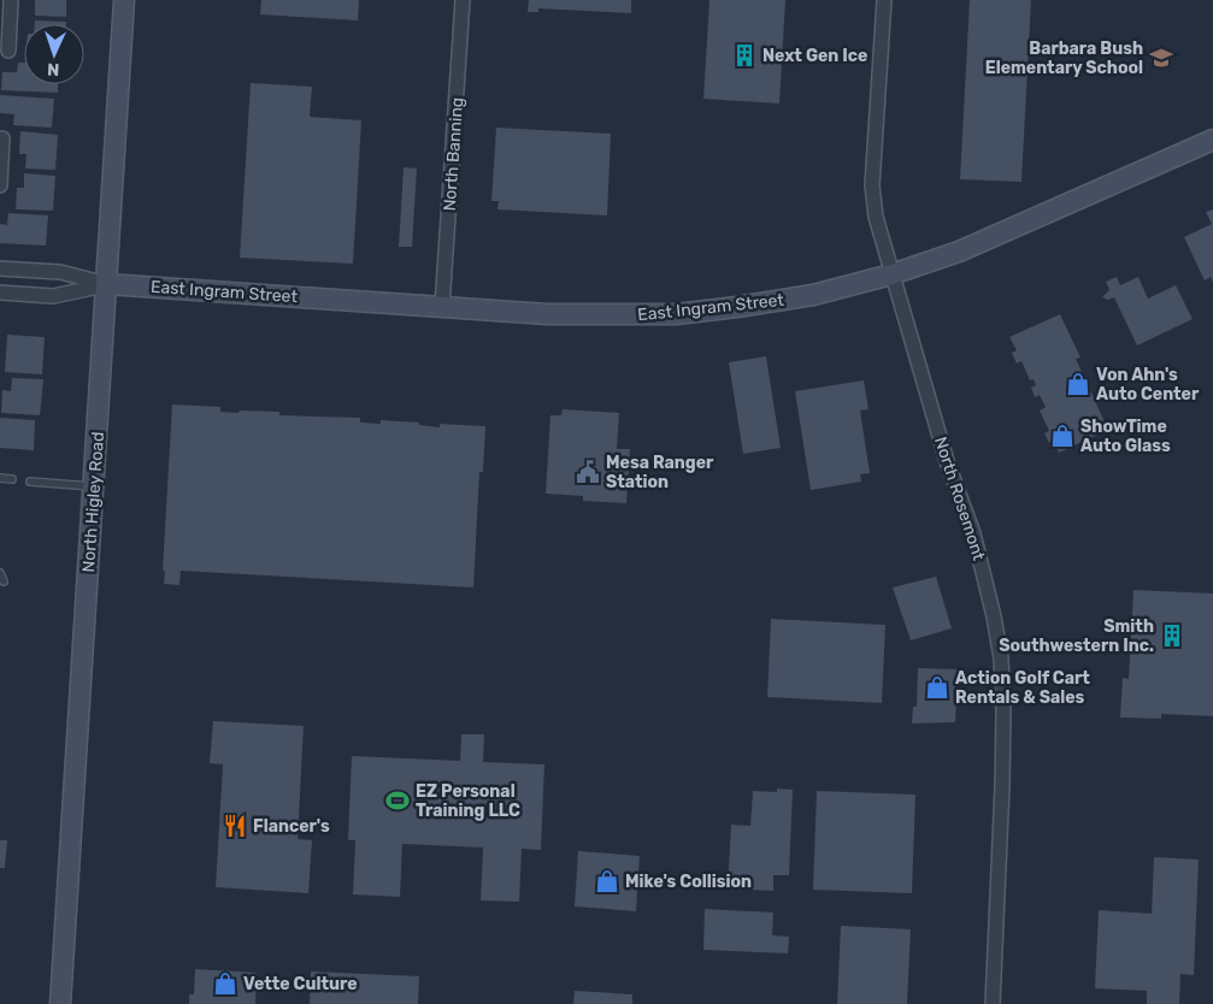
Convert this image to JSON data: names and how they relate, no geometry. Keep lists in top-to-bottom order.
{
  "streets": {
    "street": [
      "North Banning",
      "East Ingram Street",
      "North Rosemont",
      "North Higley Road"
    ]
  },
  "crossings": [
    ["North Banning", "East Ingram Street"],
    ["East Ingram Street", "North Rosemont"],
    ["East Ingram Street", "North Higley Road"]
  ],
  "places": {
    "building": ["Next Gen Ice", "Smith Southwestern Inc."],
    "school or university": ["Barbara Bush Elementary School"],
    "shop": [
      "Von Ahn's Auto Center",
      "ShowTime Auto Glass",
      "Action Golf Cart Rentals & Sales",
      "Mike's Collision",
      "Vette Culture"
    ],
    "public building": ["Mesa Ranger Station"],
    "sports": ["EZ Personal Training LLC"],
    "restaurant": ["Flancer's"]
  },
  "north": "bottom"
}
